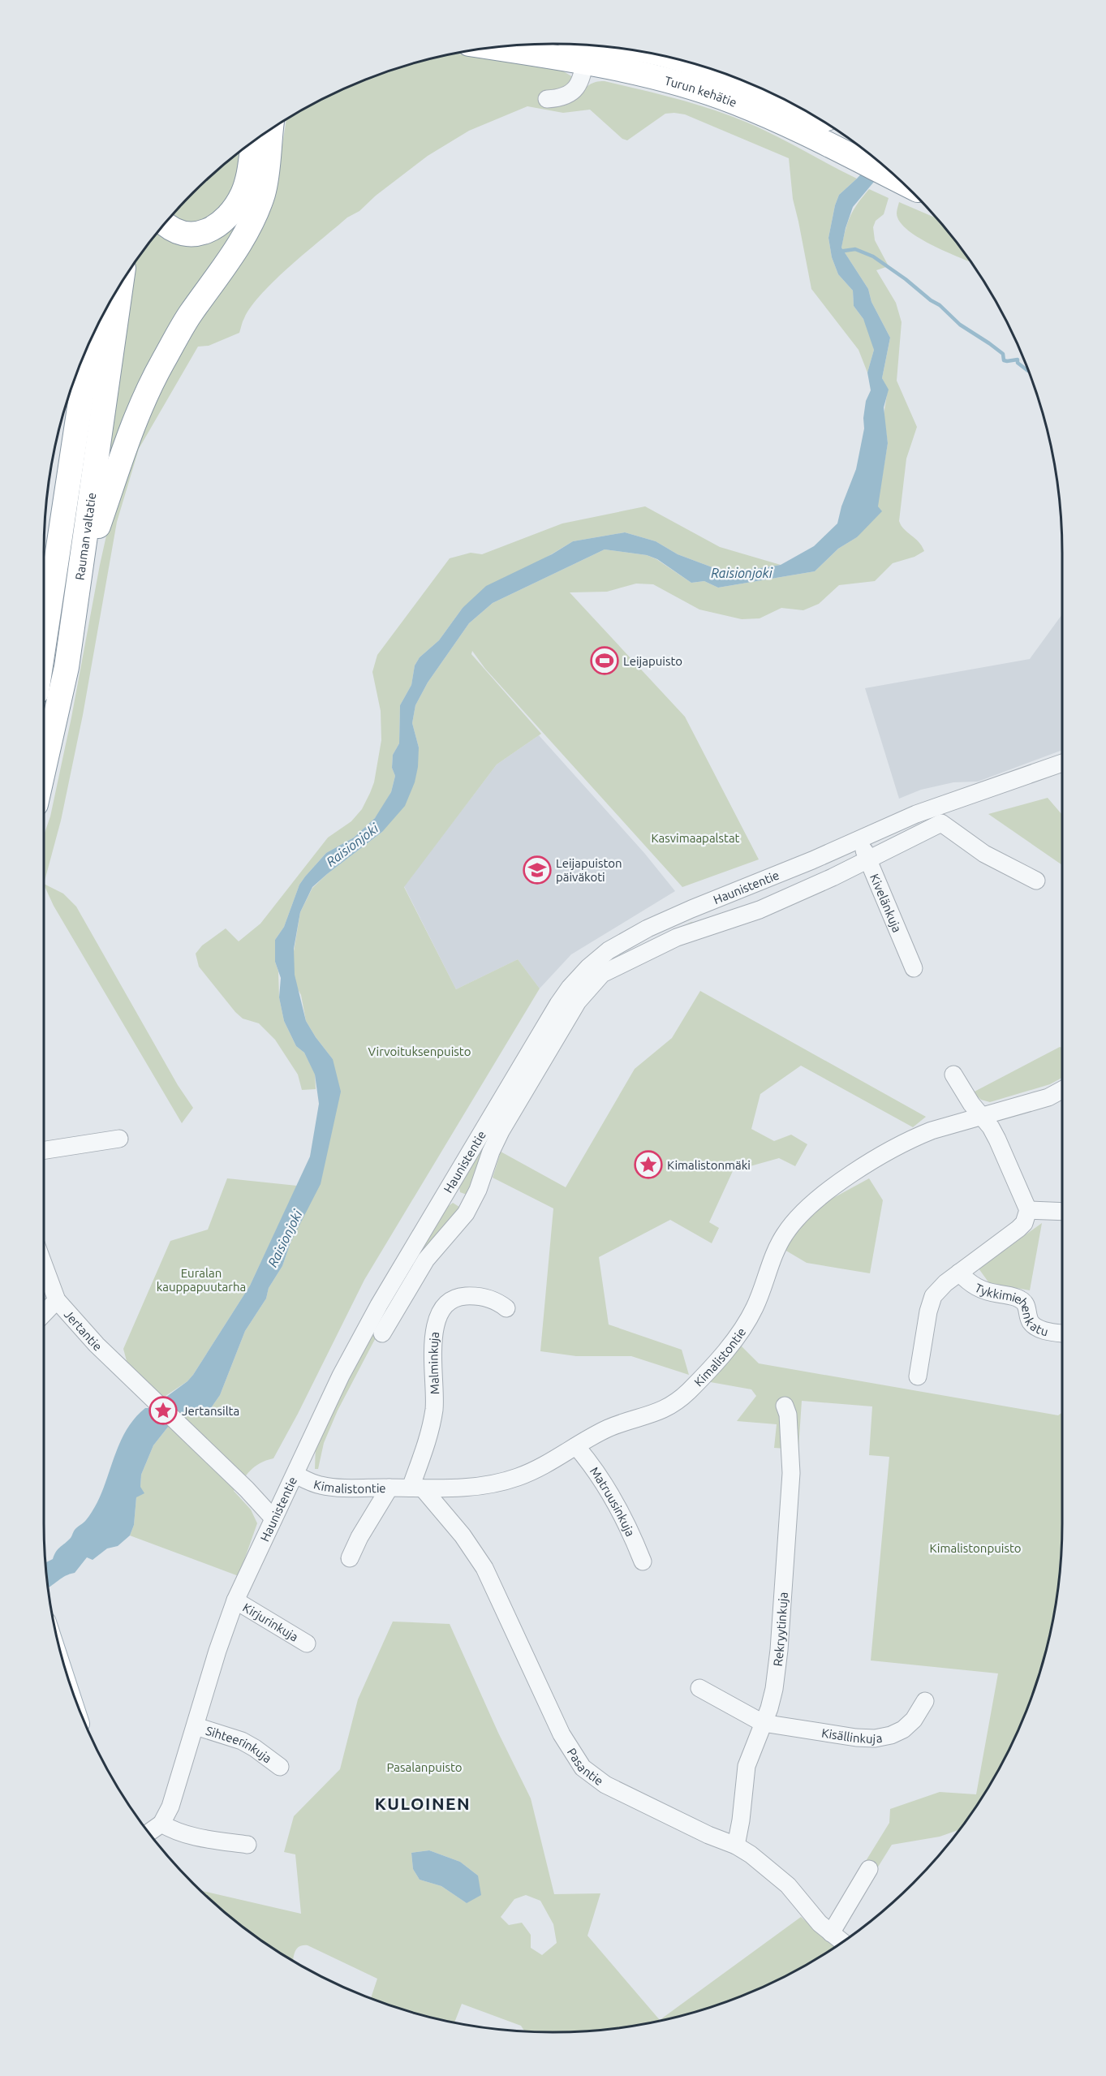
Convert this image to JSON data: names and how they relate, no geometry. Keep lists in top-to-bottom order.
{
  "streets": {
    "highway": ["Turun kehätie", "Rauman valtatie"],
    "street": [
      "Haunistentie",
      "Kivelänkuja",
      "Tykkimiehenkatu",
      "Jertantie",
      "Kimalistontie",
      "Malminkuja",
      "Matruusinkuja",
      "Kirjurinkuja",
      "Rekryytinkuja",
      "Kisällinkuja",
      "Sihteerinkuja",
      "Pasantie"
    ]
  },
  "crossings": [
    ["Haunistentie", "Kivelänkuja"],
    ["Haunistentie", "Jertantie"],
    ["Haunistentie", "Kimalistontie"],
    ["Haunistentie", "Kirjurinkuja"],
    ["Haunistentie", "Sihteerinkuja"],
    ["Kimalistontie", "Malminkuja"],
    ["Kimalistontie", "Matruusinkuja"],
    ["Kimalistontie", "Pasantie"],
    ["Malminkuja", "Pasantie"],
    ["Rekryytinkuja", "Kisällinkuja"],
    ["Rekryytinkuja", "Pasantie"]
  ],
  "districts": ["KULOINEN"],
  "water": ["Raisionjoki"],
  "parks": [
    "Kasvimaapalstat",
    "Virvoituksenpuisto",
    "Euralan kauppapuutarha",
    "Kimalistonpuisto",
    "Pasalanpuisto"
  ],
  "places": {
    "sports": ["Leijapuisto"],
    "school or university": ["Leijapuiston päiväkoti"],
    "place": ["Kimalistonmäki", "Jertansilta"]
  }
}
